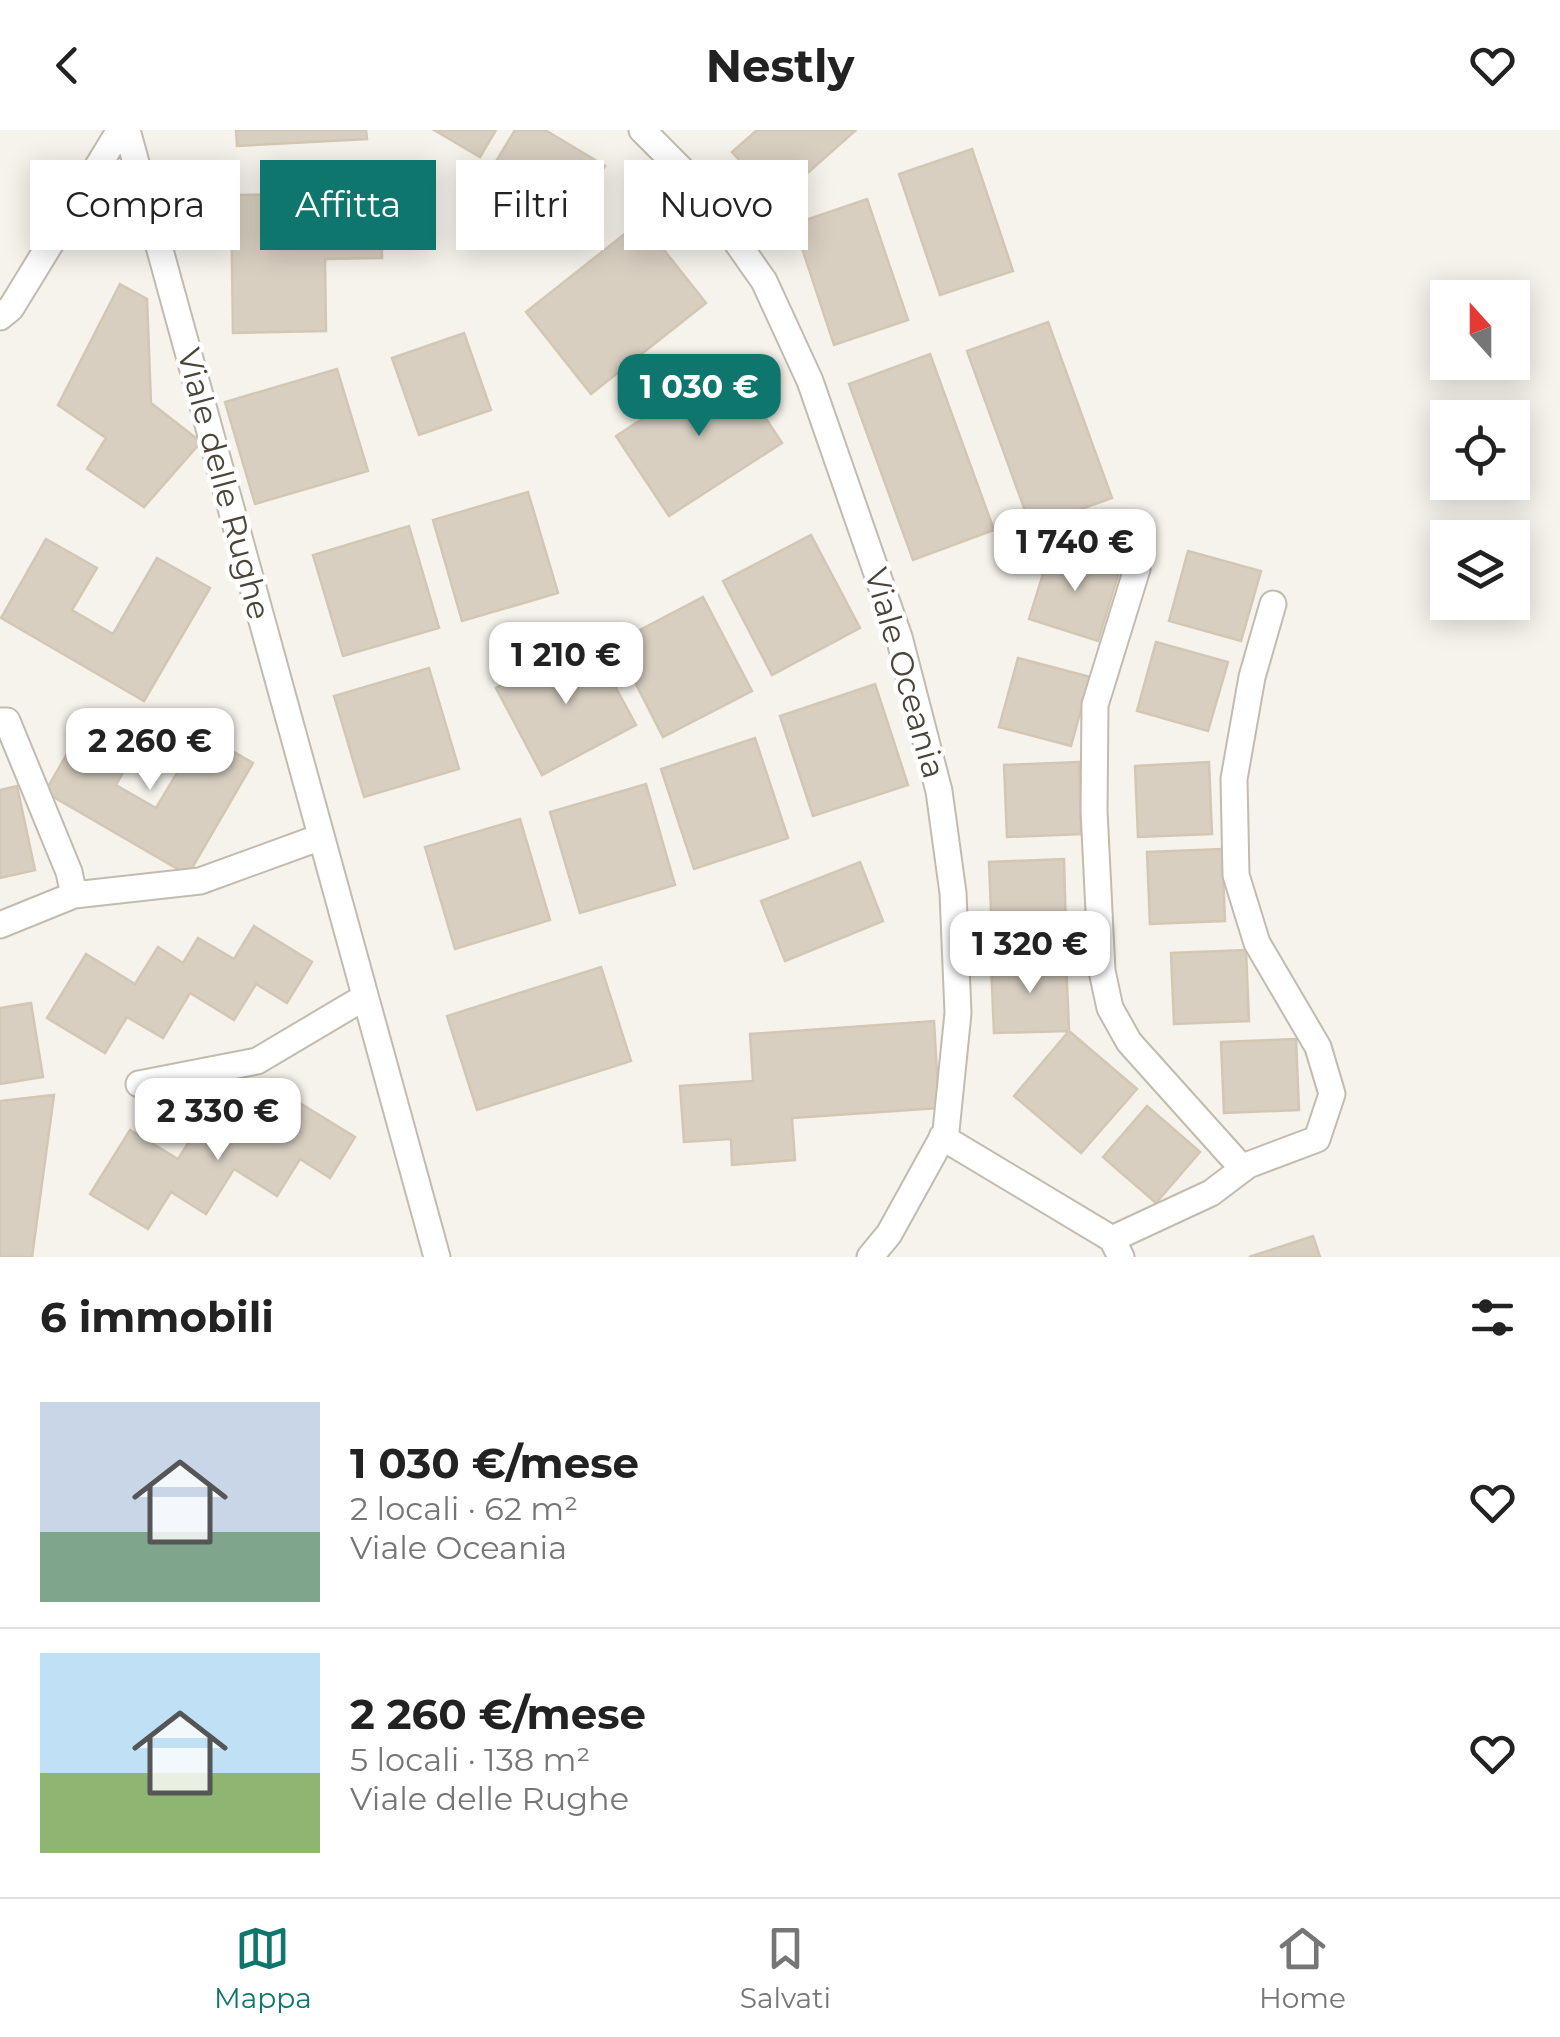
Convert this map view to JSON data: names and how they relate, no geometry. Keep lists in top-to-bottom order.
{
  "streets": {
    "street": ["Viale delle Rughe", "Viale Oceania"]
  },
  "north": "top",
  "page": {
    "header": "Nestly",
    "chip": [
      "Compra",
      "Affitta",
      "Filtri",
      "Nuovo"
    ],
    "price": [
      "1 030 €",
      "1 740 €",
      "1 210 €",
      "2 260 €",
      "1 320 €",
      "2 330 €"
    ],
    "heading": "6 immobili",
    "list": [
      {
        "name": "1 030 €/mese",
        "note": "2 locali · 62 m² · Viale Oceania"
      },
      {
        "name": "2 260 €/mese",
        "note": "5 locali · 138 m² · Viale delle Rughe"
      }
    ],
    "tabs": ["Mappa", "Salvati", "Home"]
  }
}
